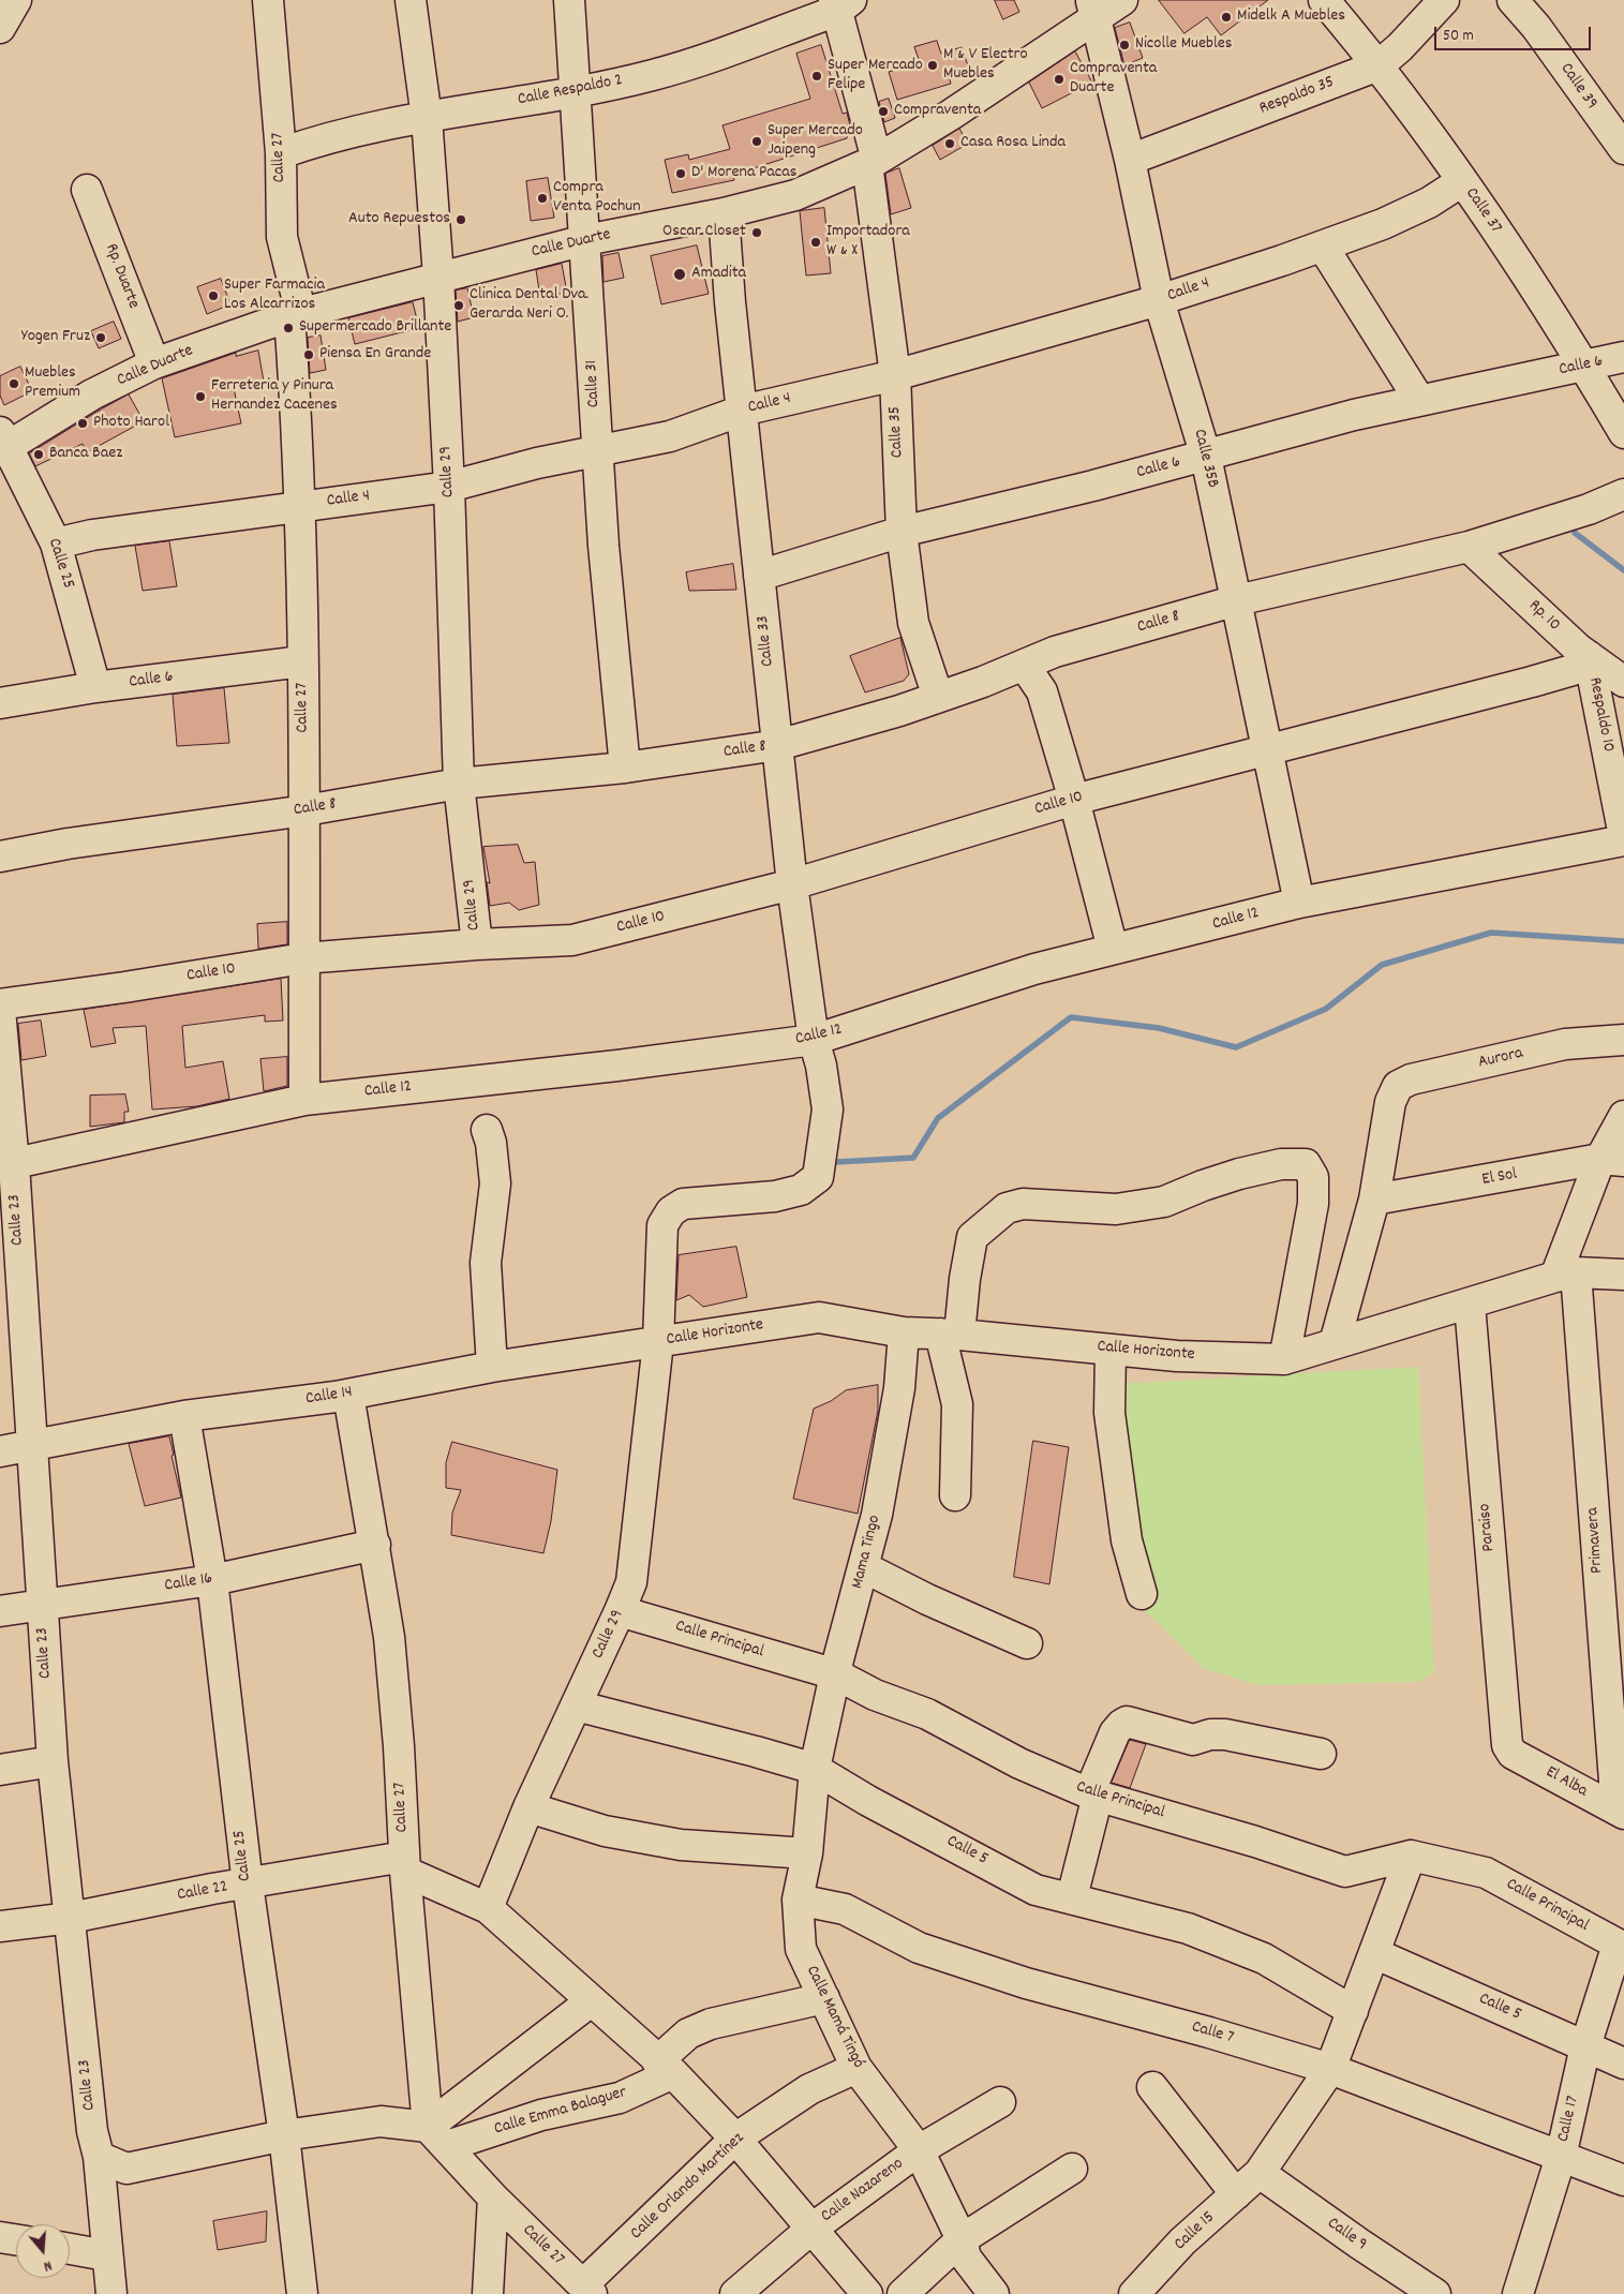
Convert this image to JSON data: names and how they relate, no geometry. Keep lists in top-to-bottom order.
{
  "streets": {
    "street": [
      "Calle 39",
      "Calle Respaldo 2",
      "Respaldo 35",
      "Calle 27",
      "Calle 37",
      "Calle Duarte",
      "Rp. Duarte",
      "Calle 4",
      "Calle 6",
      "Calle 31",
      "Calle 35",
      "Calle 35B",
      "Calle 29",
      "Calle 25",
      "Rp. 10",
      "Calle 8",
      "Calle 33",
      "Respaldo 10",
      "Calle 10",
      "Calle 12",
      "Aurora",
      "El Sol",
      "Calle 23",
      "Calle Horizonte",
      "Calle 14",
      "Paraiso",
      "Primavera",
      "Mama Tingo",
      "Calle 16",
      "Calle Principal",
      "El Alba",
      "Calle 5",
      "Calle 22",
      "Calle Mamá Tingó",
      "Calle 7",
      "Calle Emma Balaguer",
      "Calle 17",
      "Calle Orlando Martínez",
      "Calle Nazareno",
      "Calle 15",
      "Calle 9"
    ]
  },
  "crossings": [
    ["Calle Respaldo 2", "Calle 27"],
    ["Calle Respaldo 2", "Calle 31"],
    ["Calle Respaldo 2", "Calle 35"],
    ["Calle Respaldo 2", "Calle 29"],
    ["Respaldo 35", "Calle 37"],
    ["Respaldo 35", "Calle 35B"],
    ["Calle 27", "Calle Duarte"],
    ["Calle 27", "Calle 4"],
    ["Calle 27", "Calle 6"],
    ["Calle 27", "Calle 8"],
    ["Calle 27", "Calle 10"],
    ["Calle 27", "Calle 12"],
    ["Calle 27", "Calle 14"],
    ["Calle 27", "Calle 16"],
    ["Calle 27", "Calle 22"],
    ["Calle 27", "Calle Emma Balaguer"],
    ["Calle 27", "Calle Orlando Martínez"],
    ["Calle 37", "Calle 4"],
    ["Calle 37", "Calle 6"],
    ["Calle Duarte", "Rp. Duarte"],
    ["Calle Duarte", "Calle 31"],
    ["Calle Duarte", "Calle 35"],
    ["Calle Duarte", "Calle 35B"],
    ["Calle Duarte", "Calle 29"],
    ["Calle Duarte", "Calle 25"],
    ["Calle Duarte", "Calle 33"],
    ["Calle 4", "Calle 31"],
    ["Calle 4", "Calle 35"],
    ["Calle 4", "Calle 35B"],
    ["Calle 4", "Calle 29"],
    ["Calle 4", "Calle 25"],
    ["Calle 4", "Calle 33"],
    ["Calle 6", "Calle 35"],
    ["Calle 6", "Calle 35B"],
    ["Calle 6", "Calle 25"],
    ["Calle 6", "Calle 33"],
    ["Calle 31", "Calle 8"],
    ["Calle 35", "Calle 8"],
    ["Calle 35B", "Calle 8"],
    ["Calle 35B", "Calle 10"],
    ["Calle 35B", "Calle 12"],
    ["Calle 29", "Calle 8"],
    ["Calle 29", "Calle 33"],
    ["Calle 29", "Calle 10"],
    ["Calle 29", "Calle 12"],
    ["Calle 29", "Calle Horizonte"],
    ["Calle 29", "Calle 14"],
    ["Calle 29", "Calle Principal"],
    ["Calle 29", "Calle 5"],
    ["Calle 25", "Calle 14"],
    ["Calle 25", "Calle 16"],
    ["Calle 25", "Calle 22"],
    ["Rp. 10", "Calle 8"],
    ["Rp. 10", "Respaldo 10"],
    ["Rp. 10", "Calle 10"],
    ["Calle 8", "Calle 33"],
    ["Calle 33", "Calle 10"],
    ["Calle 33", "Calle 12"],
    ["Respaldo 10", "Calle 10"],
    ["Respaldo 10", "Calle 12"],
    ["Calle 12", "Calle 23"],
    ["Aurora", "El Sol"],
    ["Calle 23", "Calle 14"],
    ["Calle 23", "Calle 16"],
    ["Calle 23", "Calle 22"],
    ["Calle Horizonte", "Calle 14"],
    ["Calle Horizonte", "Paraiso"],
    ["Calle Horizonte", "Primavera"],
    ["Calle Horizonte", "Mama Tingo"],
    ["Paraiso", "El Alba"],
    ["Primavera", "El Alba"],
    ["Mama Tingo", "Calle Principal"],
    ["Mama Tingo", "Calle 5"],
    ["Mama Tingo", "Calle Mamá Tingó"],
    ["Calle Principal", "Calle 17"],
    ["Calle Principal", "Calle 15"],
    ["Calle 5", "Calle Mamá Tingó"],
    ["Calle 5", "Calle 17"],
    ["Calle 5", "Calle 15"],
    ["Calle Mamá Tingó", "Calle 7"],
    ["Calle Mamá Tingó", "Calle Emma Balaguer"],
    ["Calle Mamá Tingó", "Calle Orlando Martínez"],
    ["Calle Mamá Tingó", "Calle Nazareno"],
    ["Calle 7", "Calle 17"],
    ["Calle 7", "Calle 15"],
    ["Calle 15", "Calle 9"]
  ],
  "places": [
    "Midelk A Muebles",
    "Nicolle Muebles",
    "M & V Electro Muebles",
    "Super Mercado Felipe",
    "Compraventa Duarte",
    "Compraventa",
    "Super Mercado Jaipeng",
    "Casa Rosa Linda",
    "D' Morena Pacas",
    "Compra Venta Pochun",
    "Auto Repuestos",
    "Oscar Closet",
    "Importadora W & X",
    "Amadita",
    "Super Farmacia Los Alcarrizos",
    "Clinica Dental Dva. Gerarda Neri O.",
    "Supermercado Brillante",
    "Yogen Fruz",
    "Piensa En Grande",
    "Muebles Premium",
    "Ferreteria y Pinura Hernandez Cacenes",
    "Photo Harol",
    "Banca Baez"
  ],
  "scale_bar": "50 m",
  "north": "bottom"
}
